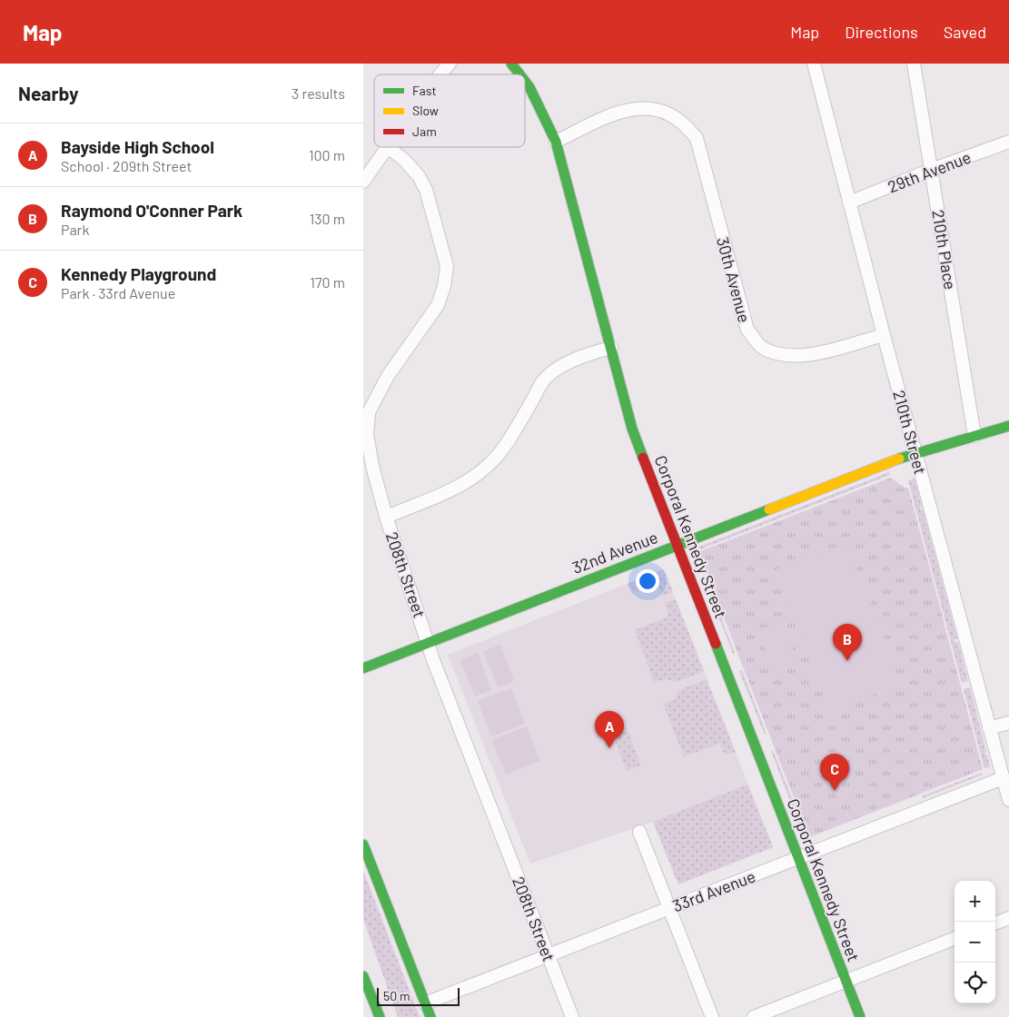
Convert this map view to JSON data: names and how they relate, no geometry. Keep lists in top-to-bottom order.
{
  "streets": {
    "main road": ["Corporal Kennedy Street", "32nd Avenue"],
    "street": [
      "29th Avenue",
      "210th Place",
      "30th Avenue",
      "210th Street",
      "208th Street",
      "33rd Avenue"
    ]
  },
  "crossings": [
    ["29th Avenue", "210th Place"],
    ["29th Avenue", "210th Street"],
    ["210th Place", "32nd Avenue"],
    ["30th Avenue", "210th Street"],
    ["30th Avenue", "Corporal Kennedy Street"],
    ["210th Street", "32nd Avenue"],
    ["210th Street", "33rd Avenue"],
    ["Corporal Kennedy Street", "32nd Avenue"],
    ["Corporal Kennedy Street", "33rd Avenue"],
    ["32nd Avenue", "208th Street"],
    ["208th Street", "33rd Avenue"]
  ],
  "legend": ["Fast", "Slow", "Jam"],
  "scale_bar": "50 m",
  "page": {
    "header": "Map",
    "nav": ["Map", "Directions", "Saved"],
    "heading": ["Nearby", "3 results"],
    "list": [
      {
        "mark": "A",
        "name": "Bayside High School",
        "note": "School · 209th Street",
        "value": "100 m"
      },
      {
        "mark": "B",
        "name": "Raymond O'Conner Park",
        "note": "Park",
        "value": "130 m"
      },
      {
        "mark": "C",
        "name": "Kennedy Playground",
        "note": "Park · 33rd Avenue",
        "value": "170 m"
      }
    ],
    "pins": ["B", "A", "C"],
    "map_buttons": ["+", "−"],
    "scale": "50 m"
  }
}
